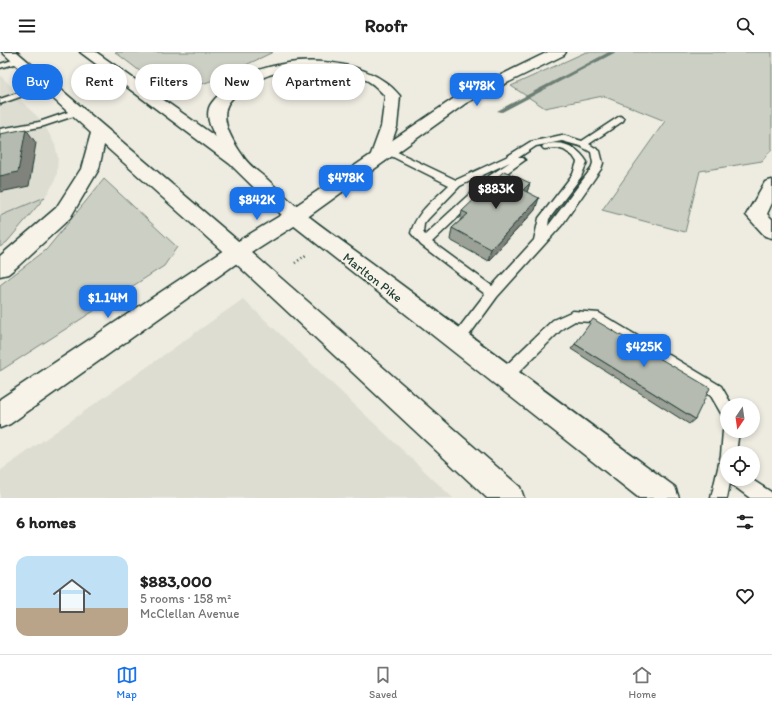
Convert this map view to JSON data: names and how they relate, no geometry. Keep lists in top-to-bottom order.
{
  "streets": {
    "main road": ["Marlton Pike"]
  },
  "north": "bottom",
  "page": {
    "header": "Roofr",
    "chip": [
      "Buy",
      "Rent",
      "Filters",
      "New",
      "Apartment"
    ],
    "price": [
      "$478K",
      "$478K",
      "$883K",
      "$842K",
      "$1.14M",
      "$425K"
    ],
    "heading": "6 homes",
    "list": [
      {
        "name": "$883,000",
        "note": "5 rooms · 158 m² · McClellan Avenue"
      }
    ],
    "tabs": ["Map", "Saved", "Home"]
  }
}
